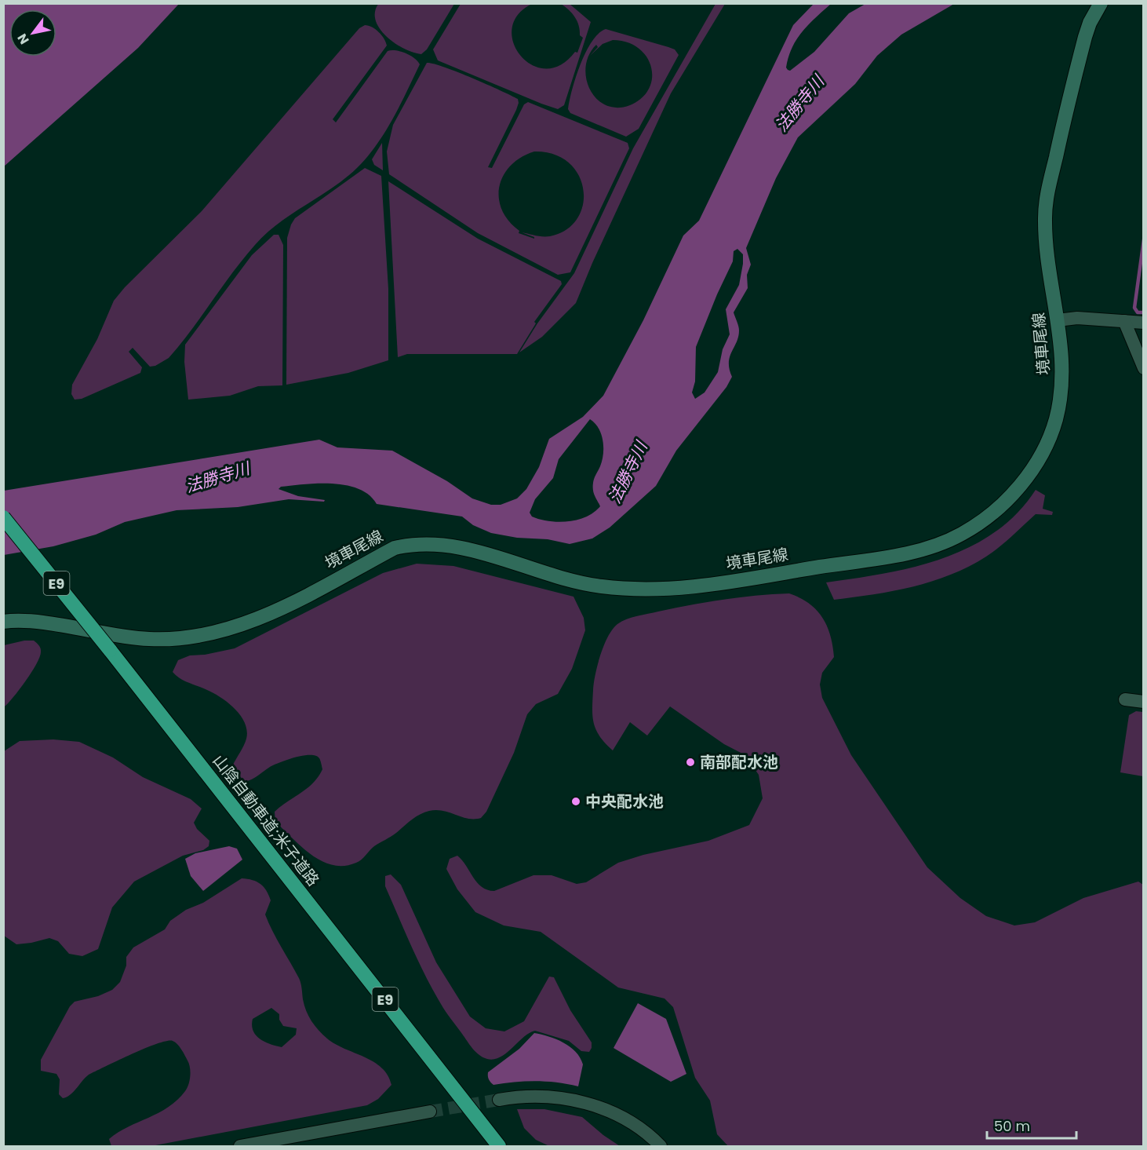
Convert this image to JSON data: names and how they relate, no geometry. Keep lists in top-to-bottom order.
{
  "streets": {
    "highway": ["E9", "山陰自動車道;米子道路"],
    "main road": ["境車尾線"]
  },
  "water": ["法勝寺川"],
  "places": ["南部配水池", "中央配水池"],
  "scale_bar": "50 m",
  "north": "bottom left"
}
